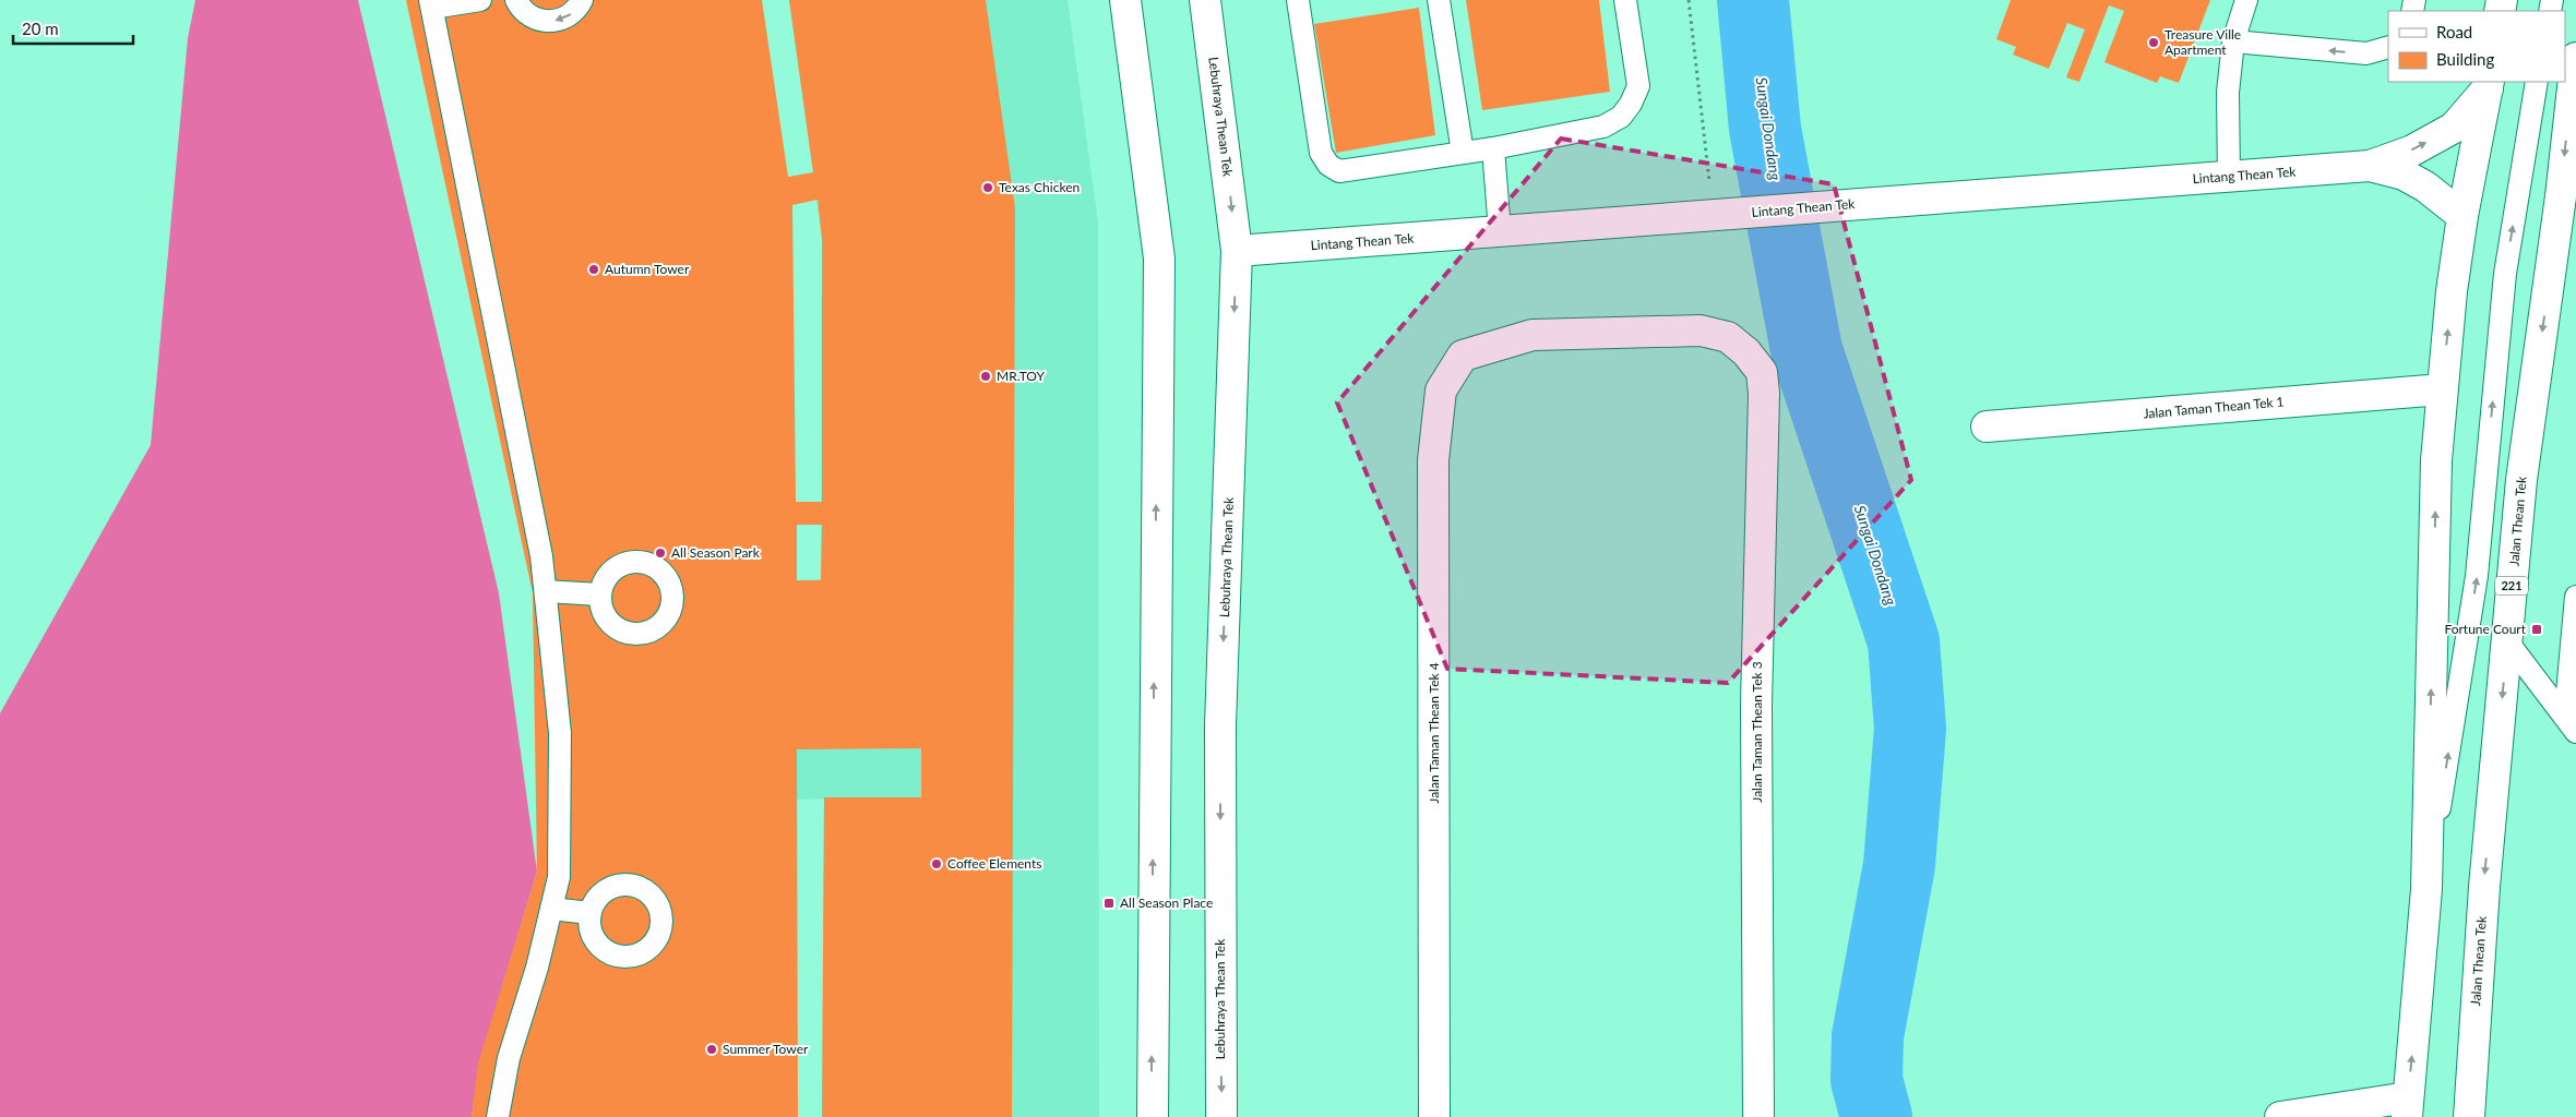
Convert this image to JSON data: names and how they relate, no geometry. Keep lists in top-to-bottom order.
{
  "streets": {
    "main road": [
      "Lebuhraya Thean Tek",
      "Lintang Thean Tek",
      "Jalan Taman Thean Tek 1",
      "Jalan Thean Tek",
      "221",
      "Jalan Taman Thean Tek 3",
      "Jalan Taman Thean Tek 4"
    ]
  },
  "crossings": [
    ["Lebuhraya Thean Tek", "Lintang Thean Tek"],
    ["Jalan Taman Thean Tek 3", "Jalan Taman Thean Tek 4"]
  ],
  "water": ["Sungai Dondang"],
  "places": {
    "other": [
      "Treasure Ville Apartment",
      "Texas Chicken",
      "Autumn Tower",
      "MR.TOY",
      "All Season Park",
      "Coffee Elements",
      "Summer Tower"
    ],
    "transit": ["Fortune Court", "All Season Place"]
  },
  "legend": ["Road", "Building"],
  "scale_bar": "20 m"
}
